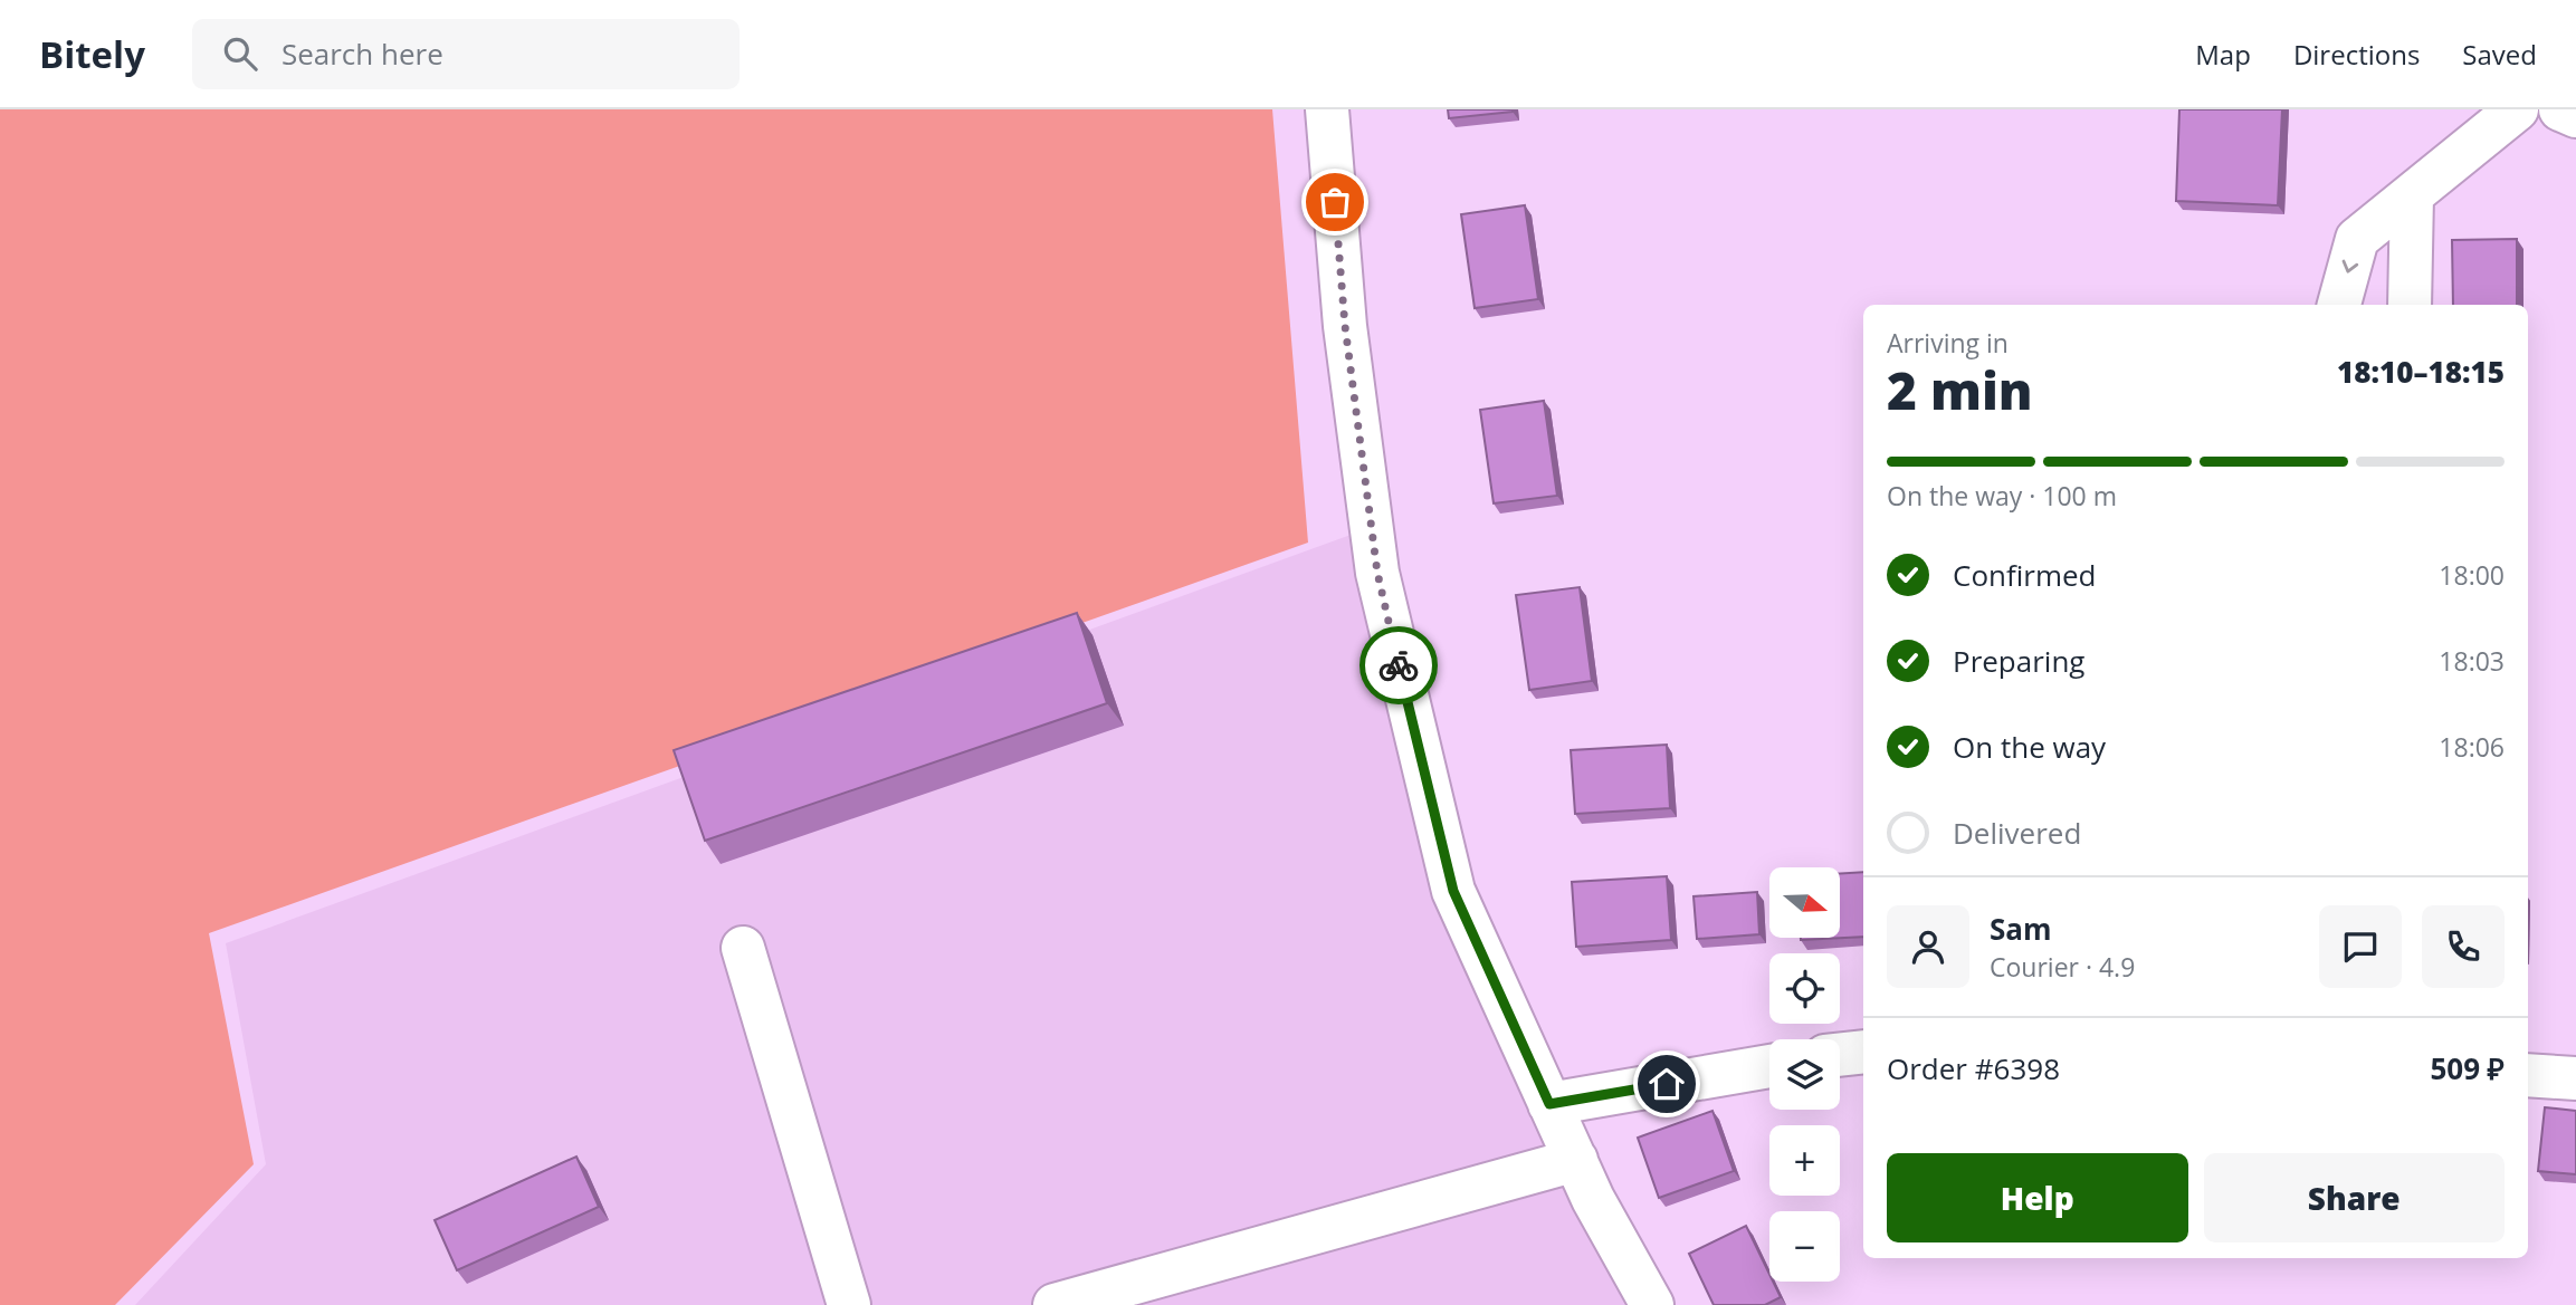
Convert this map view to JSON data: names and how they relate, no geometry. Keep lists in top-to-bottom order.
{
  "north": "right",
  "page": {
    "header": "Bitely",
    "search": "Search here",
    "nav": ["Map", "Directions", "Saved"],
    "heading": ["2 min", "Arriving in", "18:10–18:15"],
    "panel": [
      "Sam",
      "Courier · 4.9",
      "Order #6398",
      "509 ₽"
    ],
    "bar": "On the way · 100 m",
    "list": [
      ["Confirmed", "18:00"],
      ["Preparing", "18:03"],
      ["On the way", "18:06"],
      "Delivered"
    ],
    "map_buttons": ["+", "−"],
    "buttons": ["Help", "Share"]
  }
}
